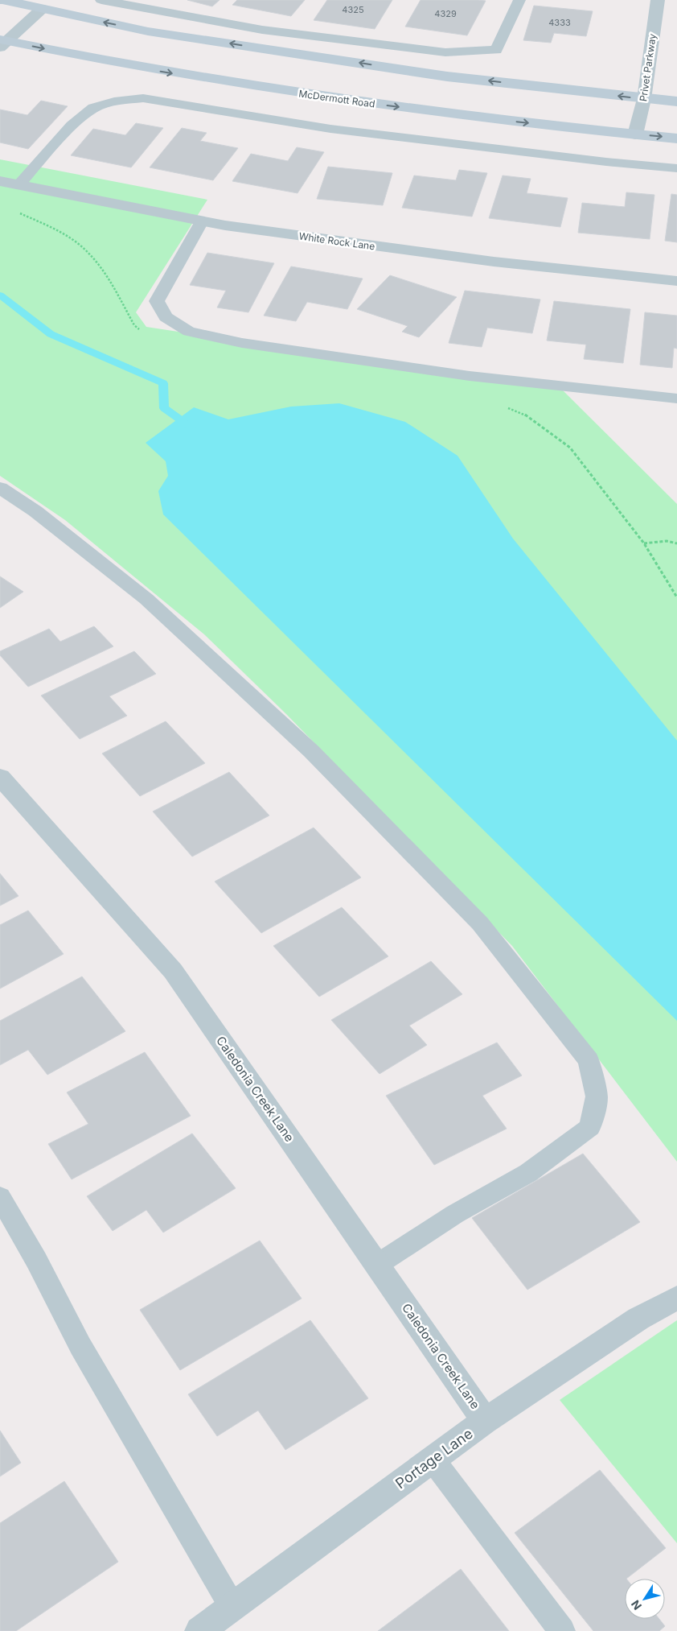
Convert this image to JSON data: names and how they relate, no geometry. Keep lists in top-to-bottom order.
{
  "streets": {
    "main road": ["McDermott Road"],
    "street": [
      "Privet Parkway",
      "White Rock Lane",
      "Caledonia Creek Lane",
      "Portage Lane"
    ]
  },
  "crossings": [
    ["Privet Parkway", "McDermott Road"],
    ["Caledonia Creek Lane", "Portage Lane"]
  ],
  "house_numbers": ["4325", "4329", "4333"],
  "north": "bottom left"
}
